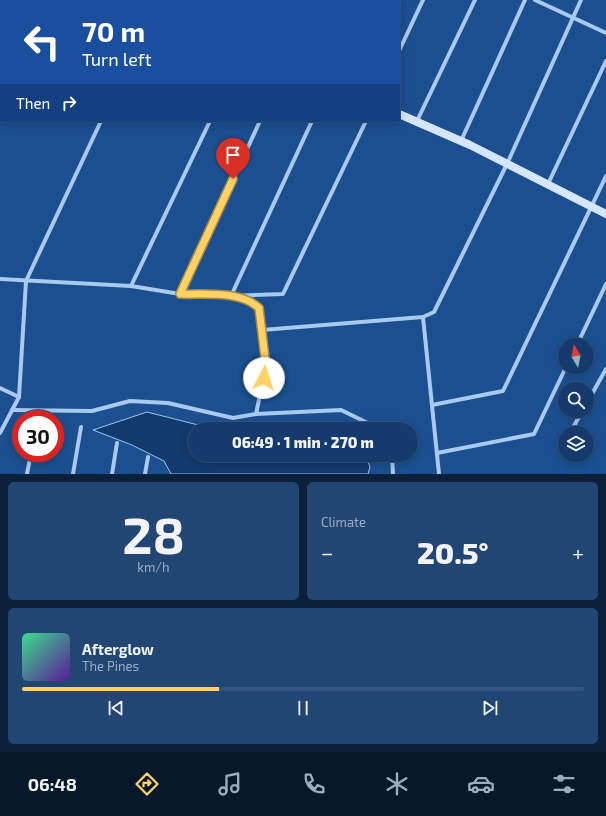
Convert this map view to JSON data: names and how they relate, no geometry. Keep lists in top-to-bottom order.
{
  "north": "top",
  "page": {
    "turn": ["70 m", "Turn left"],
    "then": "Then",
    "limit": "30",
    "trip": "06:49 · 1 min · 270 m",
    "tile": [
      ["28", "km/h"],
      "Climate"
    ],
    "heat": ["−", "20.5°", "+"],
    "song": ["Afterglow", "The Pines"],
    "tabs": "06:48"
  }
}
